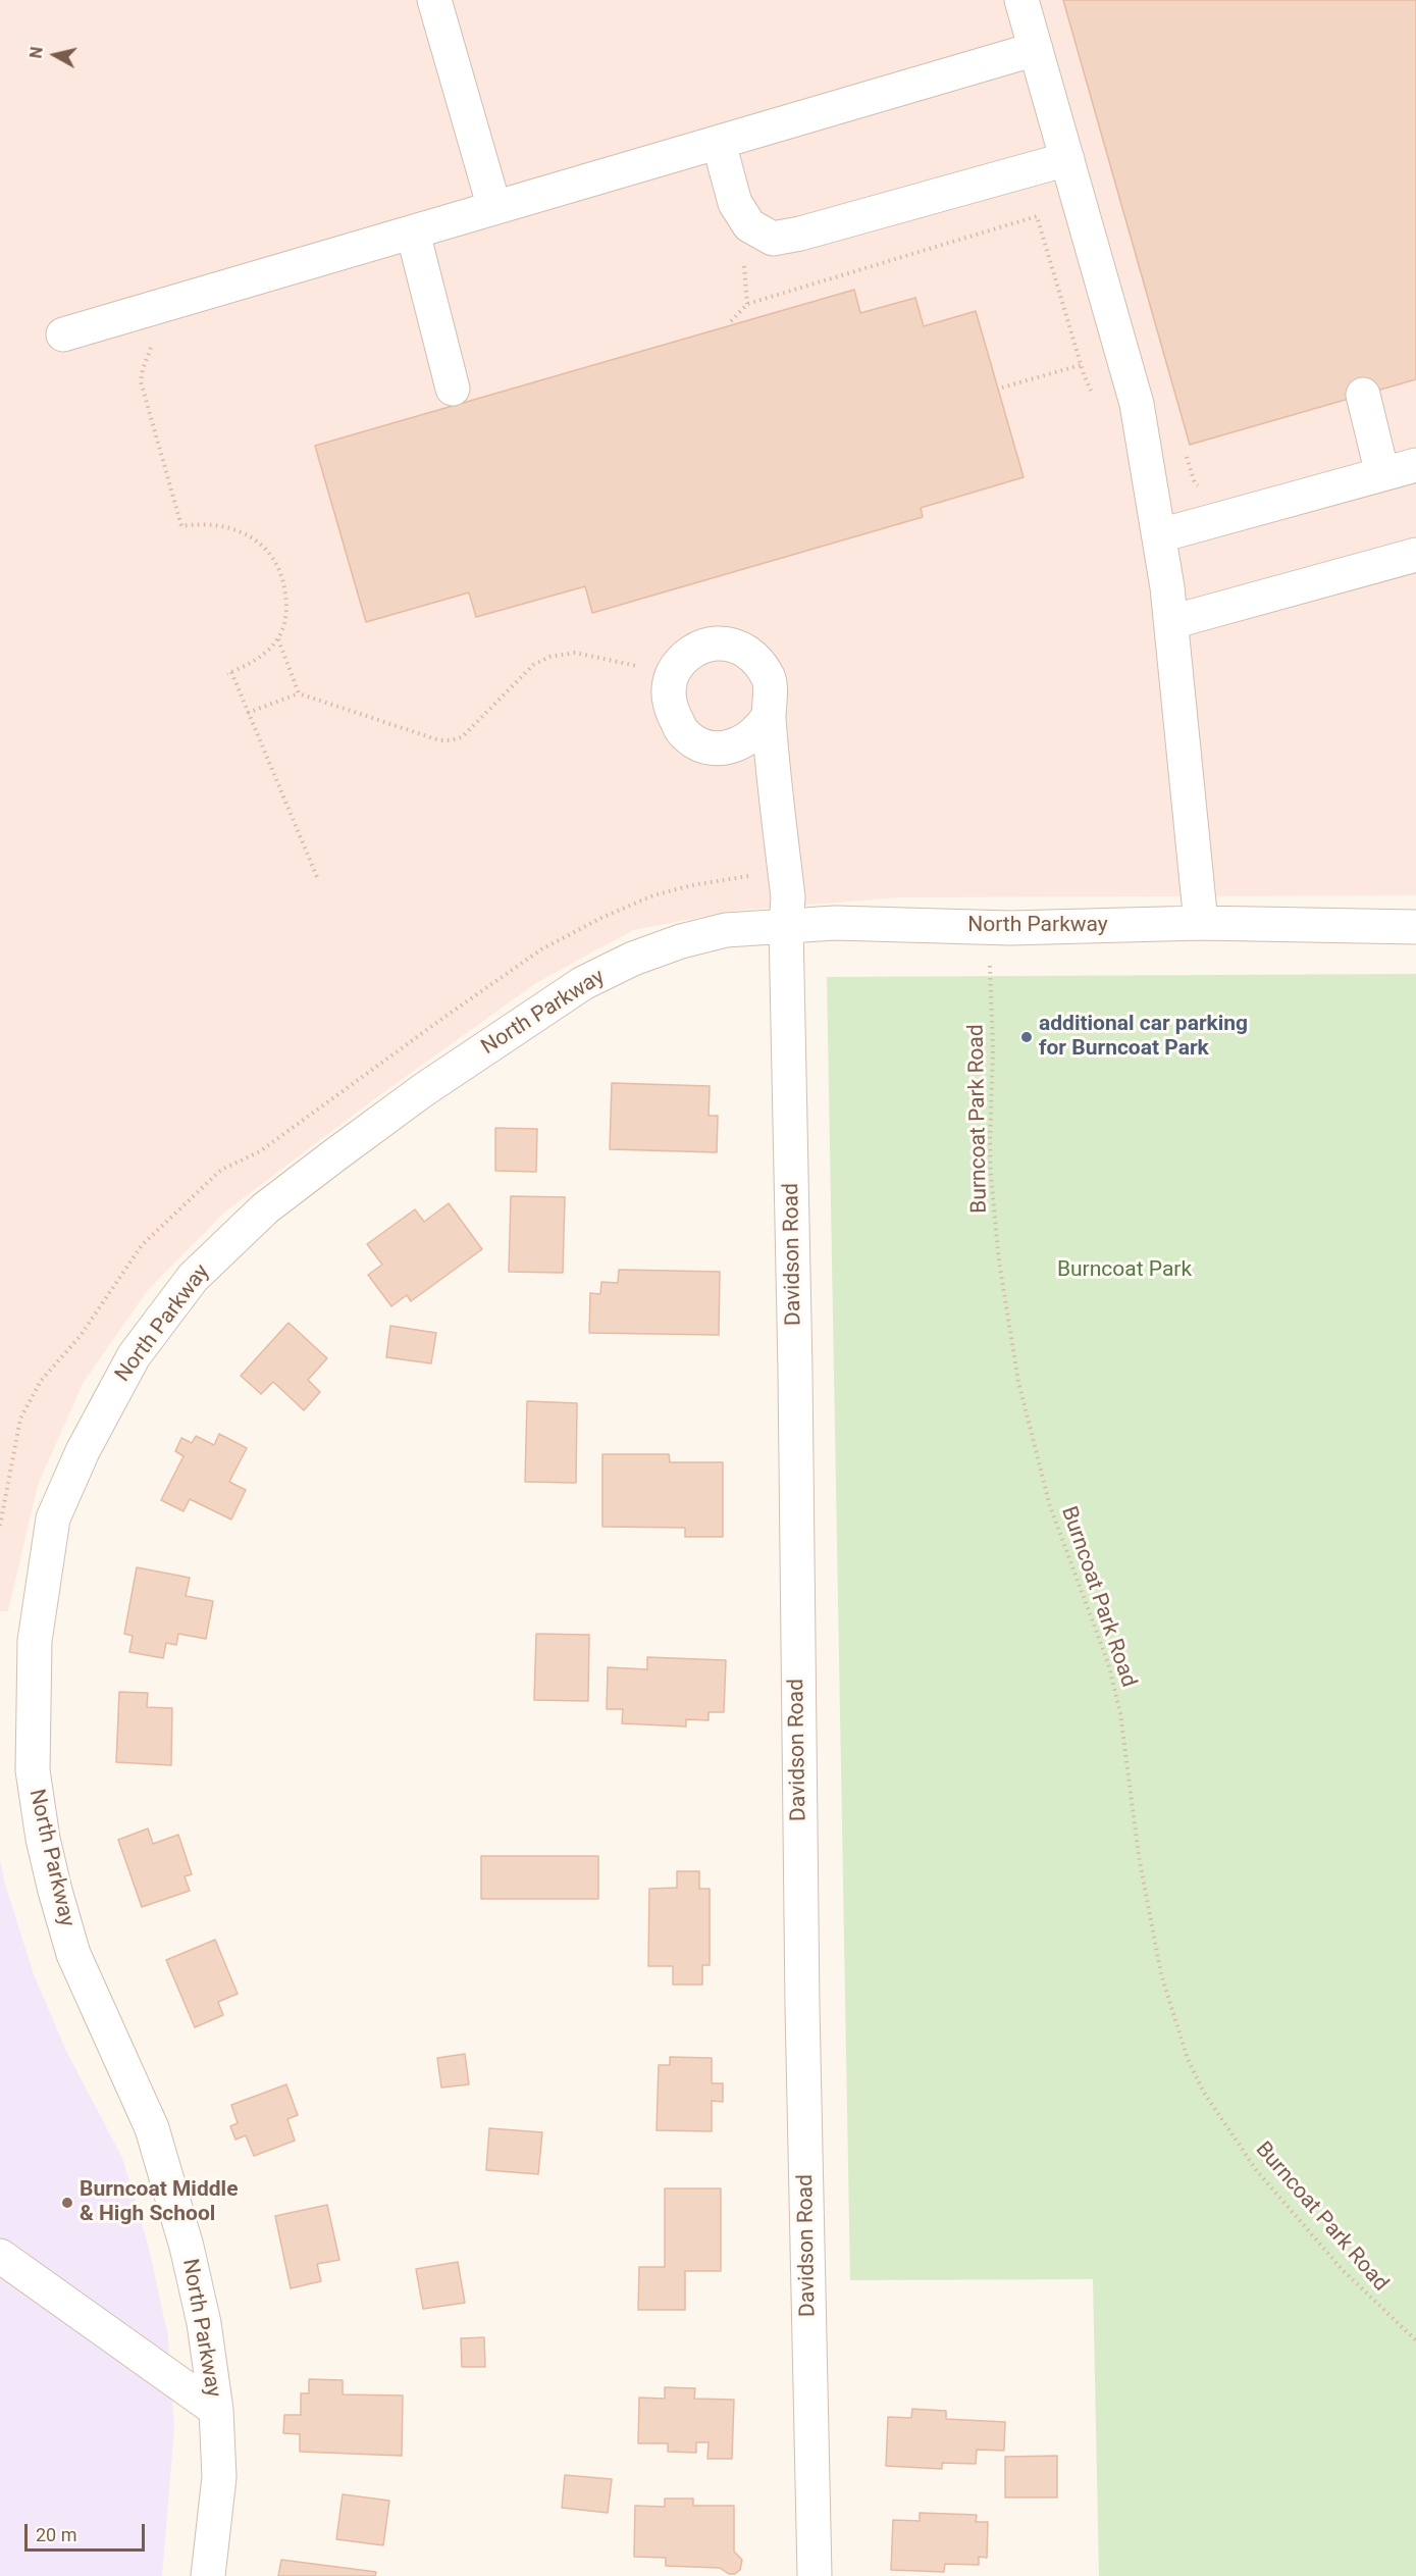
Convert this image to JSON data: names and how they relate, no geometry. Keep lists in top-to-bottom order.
{
  "streets": {
    "street": ["North Parkway", "Davidson Road"],
    "path": ["Burncoat Park Road"]
  },
  "crossings": [
    ["North Parkway", "Burncoat Park Road"],
    ["North Parkway", "Davidson Road"]
  ],
  "parks": ["Burncoat Park"],
  "places": ["additional car parking for Burncoat Park", "Burncoat Middle & High School"],
  "scale_bar": "20 m",
  "north": "left"
}
